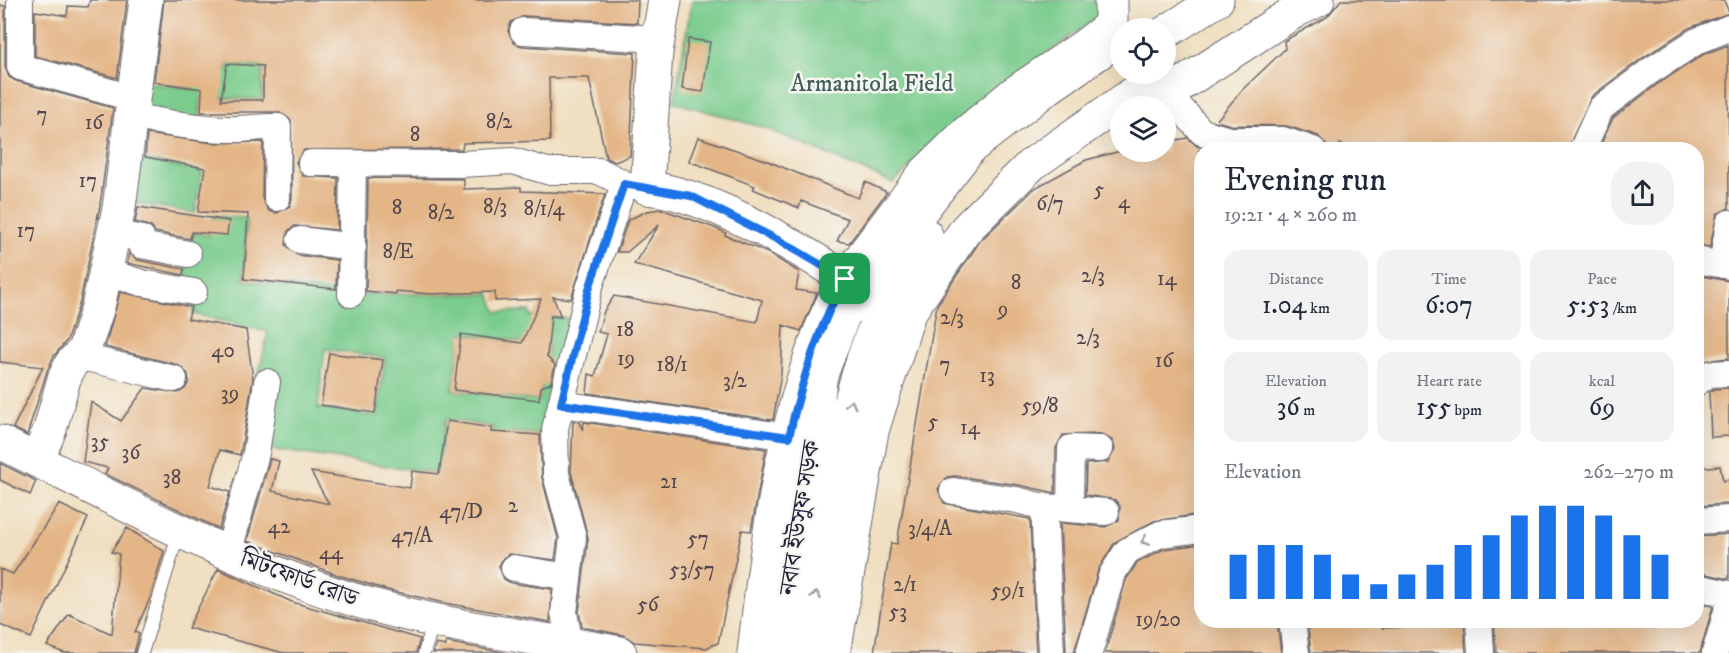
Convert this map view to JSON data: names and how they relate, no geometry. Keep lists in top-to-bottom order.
{
  "streets": {
    "main road": ["নবাব ইউসুফ সড়ক", "মিটফোর্ড রোড"]
  },
  "parks": ["Armanitola Field"],
  "house_numbers": [
    "7",
    "8/2",
    "16",
    "8",
    "17",
    "5",
    "4",
    "6/7",
    "8/3",
    "8",
    "8/1/4",
    "8/2",
    "17",
    "8/E",
    "2/3",
    "14",
    "8",
    "9",
    "2/3",
    "18",
    "2/3",
    "40",
    "19",
    "16",
    "18/1",
    "7",
    "13",
    "3/2",
    "39",
    "59/8",
    "5",
    "14",
    "35",
    "36",
    "38",
    "21",
    "2",
    "47/D",
    "42",
    "3/4/A",
    "47/A",
    "57",
    "44",
    "53/57",
    "2/1",
    "59/1",
    "56",
    "53",
    "19/20"
  ],
  "page": {
    "heading": ["Evening run", "19:21 · 4 × 260 m"],
    "stats": [
      ["Distance", "1.04 km"],
      ["Time", "6:07"],
      ["Pace", "5:53 /km"],
      ["Elevation", "36 m"],
      ["Heart rate", "155 bpm"],
      ["kcal", "69"]
    ],
    "chart": ["Elevation", "262–270 m"]
  }
}
